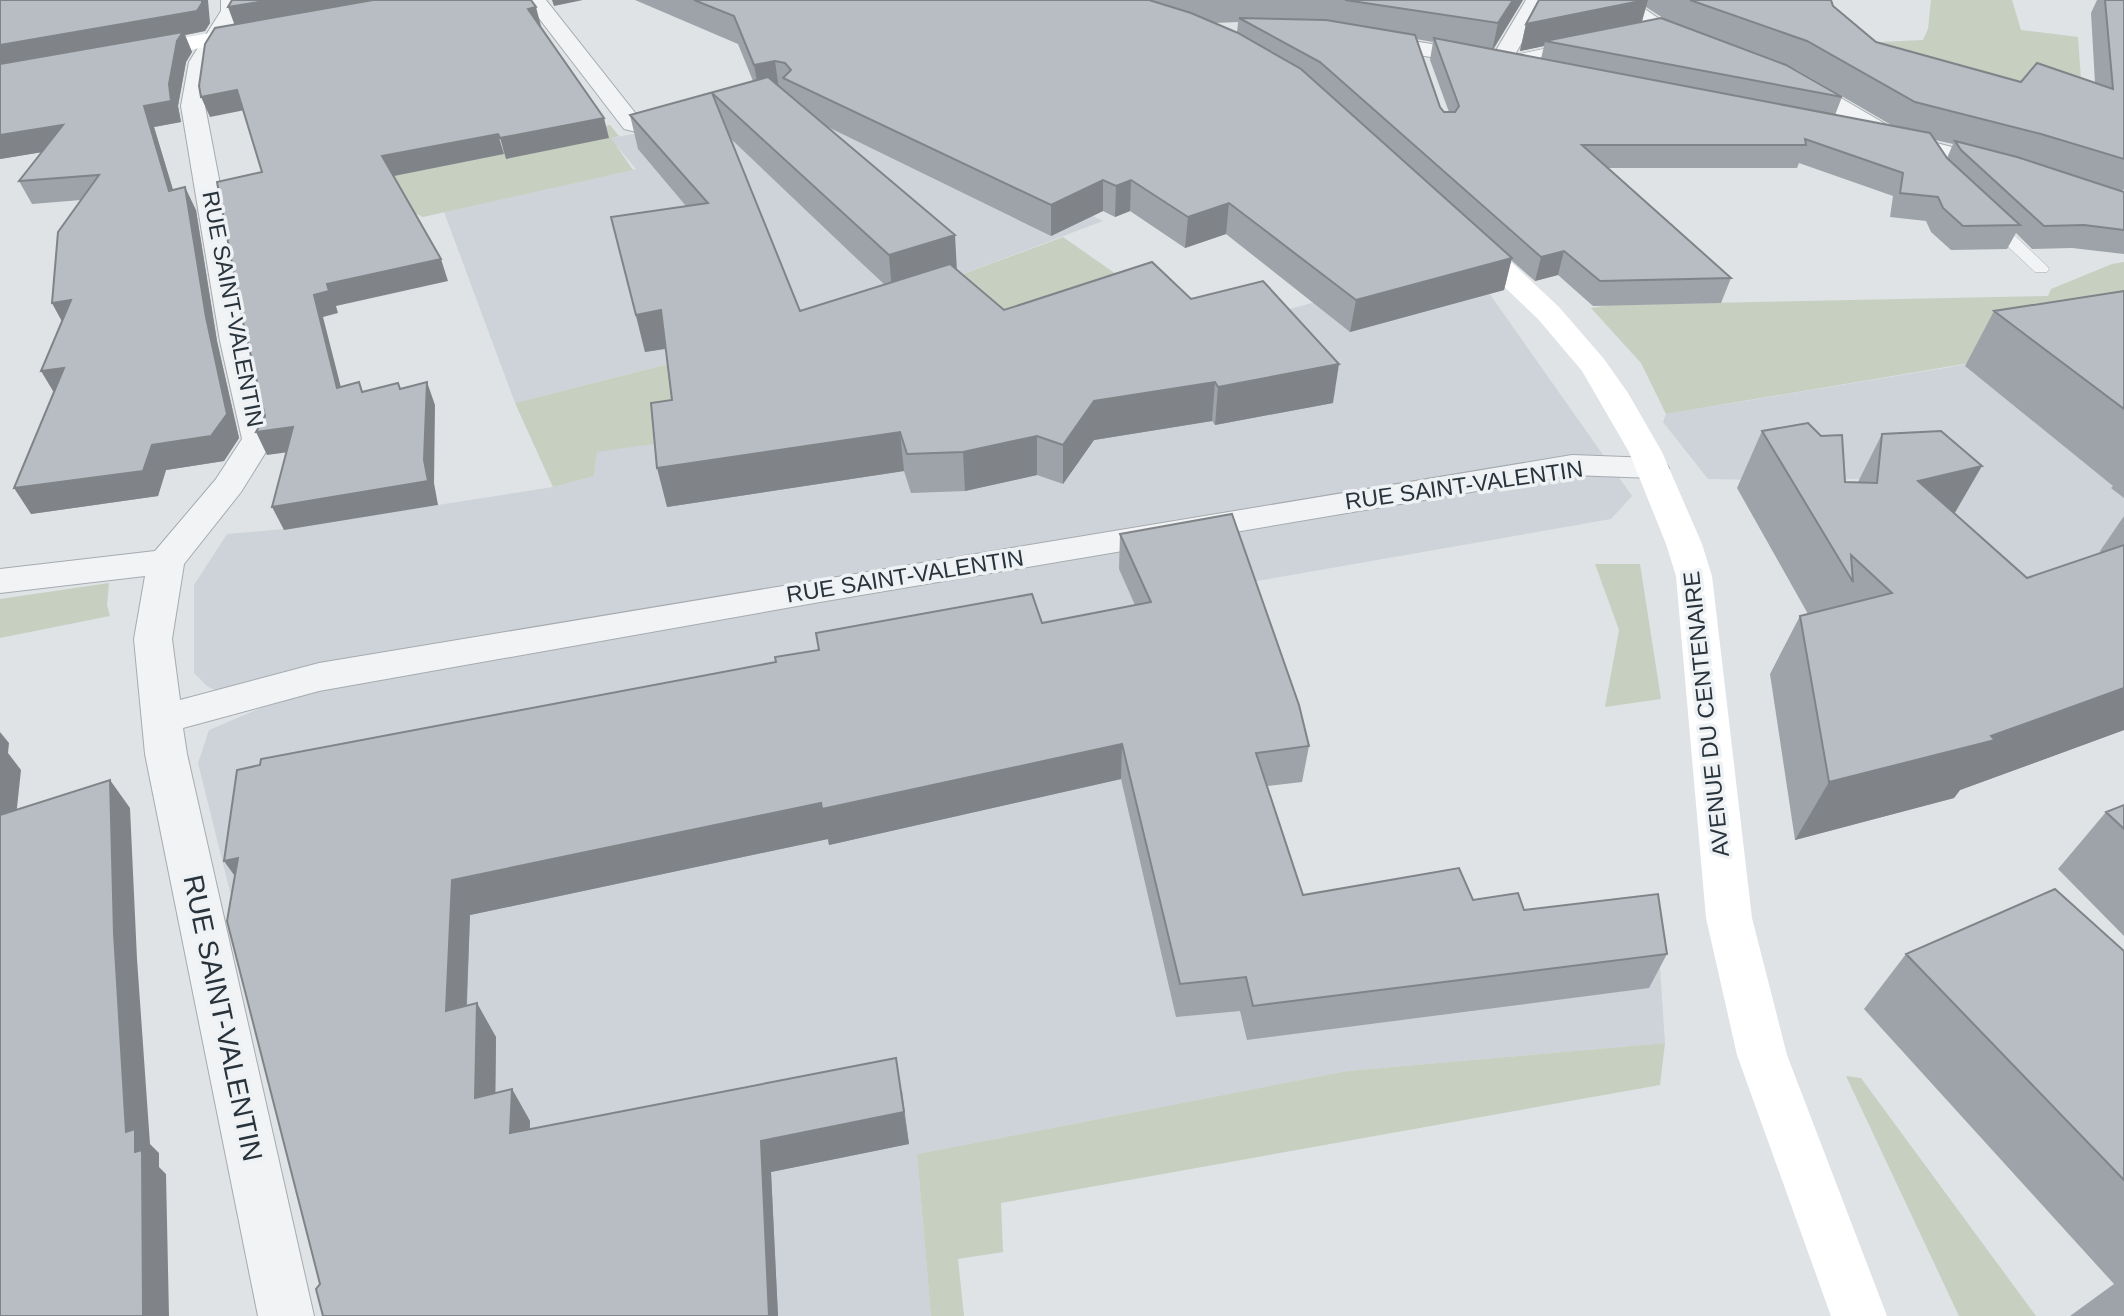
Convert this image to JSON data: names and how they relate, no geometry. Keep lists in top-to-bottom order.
{
  "streets": {
    "main road": ["AVENUE DU CENTENAIRE"],
    "street": ["RUE SAINT-VALENTIN"]
  },
  "crossings": [
    ["RUE SAINT-VALENTIN", "AVENUE DU CENTENAIRE"]
  ]
}
